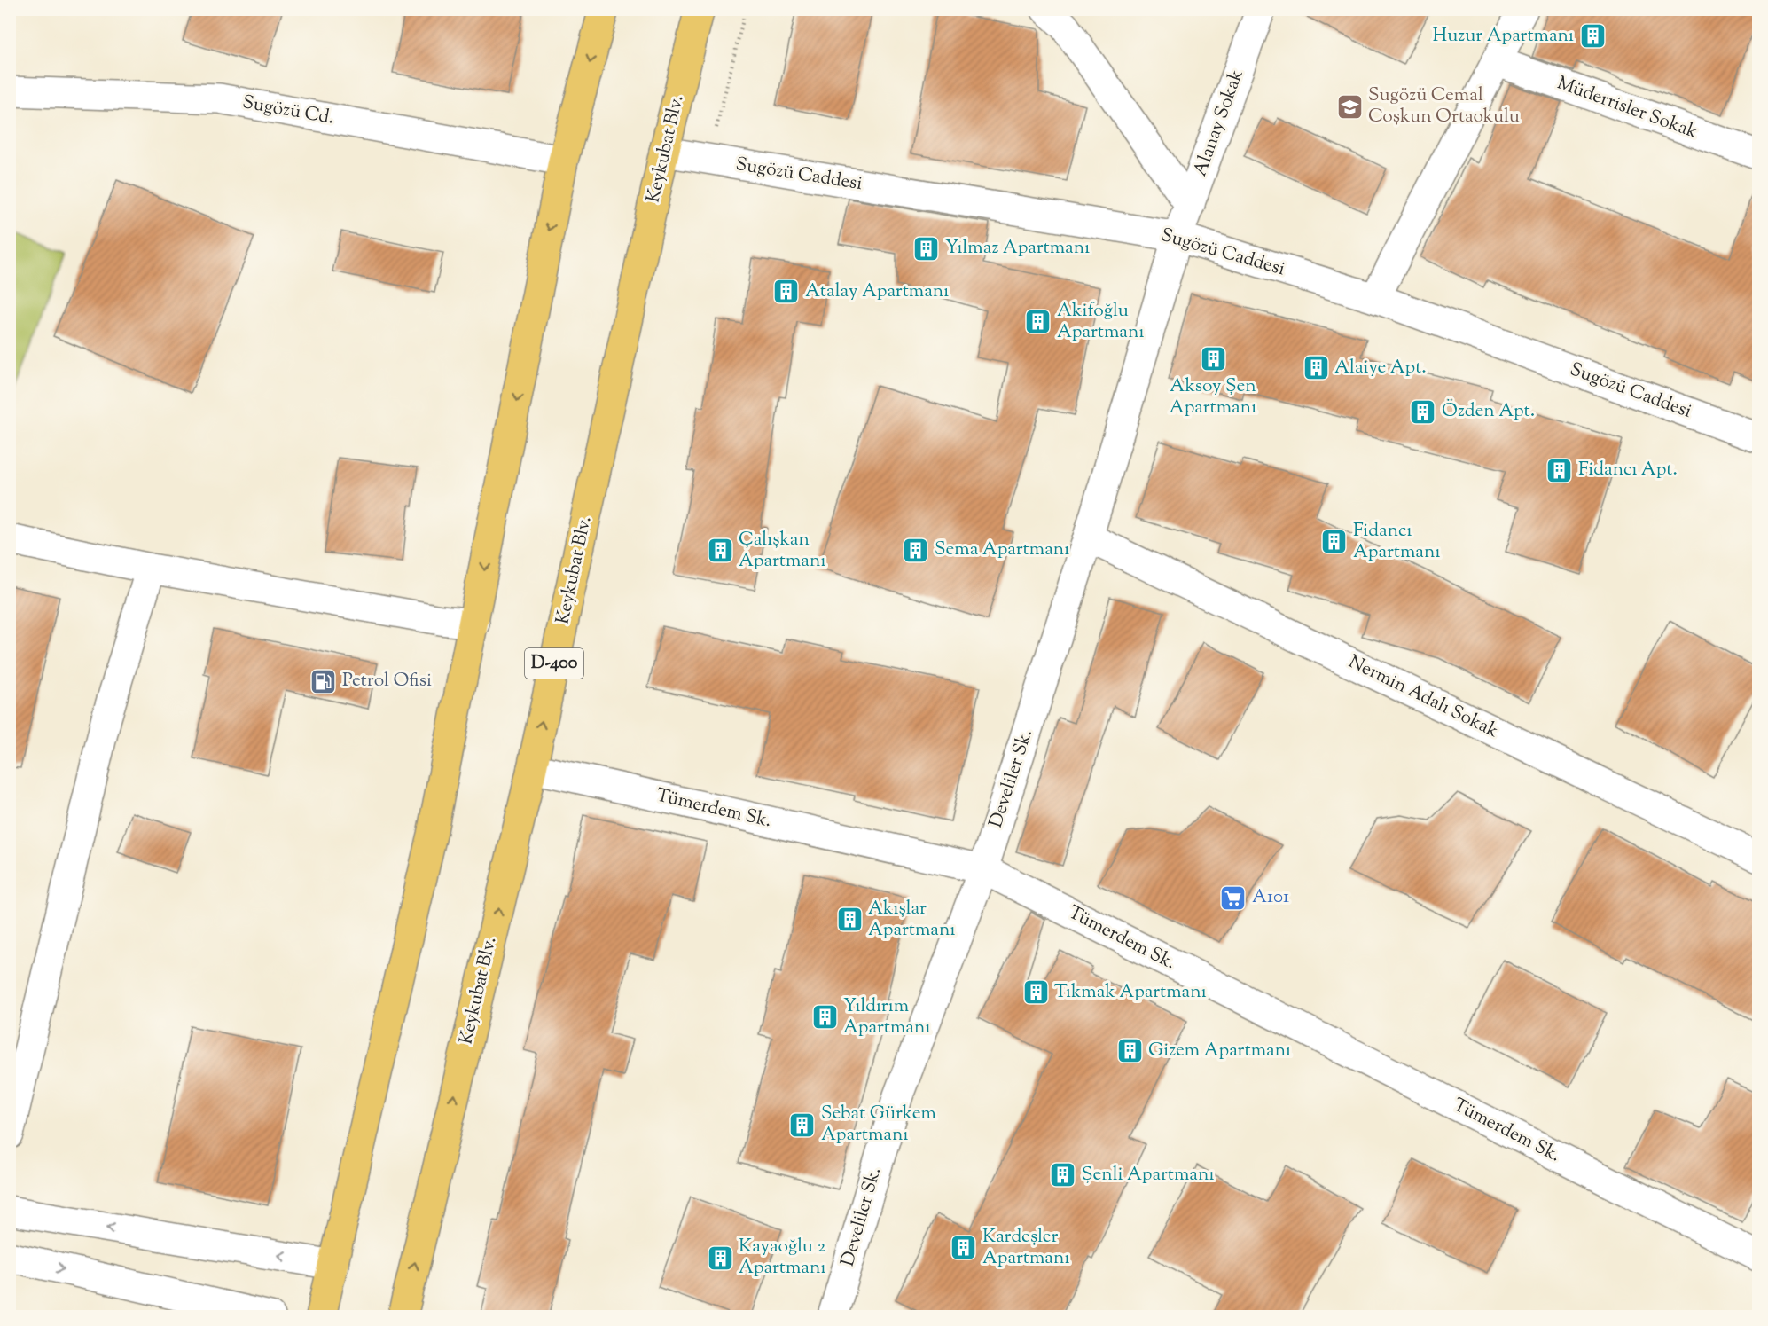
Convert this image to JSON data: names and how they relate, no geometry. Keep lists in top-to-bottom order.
{
  "streets": {
    "highway": ["Keykubat Blv.", "D-400"],
    "street": [
      "Müderrisler Sokak",
      "Sugözü Cd.",
      "Alanay Sokak",
      "Sugözü Caddesi",
      "Nermin Adalı Sokak",
      "Develiler Sk.",
      "Tümerdem Sk."
    ]
  },
  "crossings": [
    ["Alanay Sokak", "Sugözü Caddesi"],
    ["Alanay Sokak", "Develiler Sk."],
    ["Keykubat Blv.", "Sugözü Caddesi"],
    ["Keykubat Blv.", "Tümerdem Sk."],
    ["Sugözü Caddesi", "Develiler Sk."],
    ["Nermin Adalı Sokak", "Develiler Sk."],
    ["Develiler Sk.", "Tümerdem Sk."]
  ],
  "places": {
    "building": [
      "Huzur Apartmanı",
      "Yılmaz Apartmanı",
      "Atalay Apartmanı",
      "Akifoğlu Apartmanı",
      "Aksoy Şen Apartmanı",
      "Alaiye Apt.",
      "Özden Apt.",
      "Fidancı Apt.",
      "Fidancı Apartmanı",
      "Sema Apartmanı",
      "Çalışkan Apartmanı",
      "Akışlar Apartmanı",
      "Tıkmak Apartmanı",
      "Yıldırım Apartmanı",
      "Gizem Apartmanı",
      "Sebat Gürkem Apartmanı",
      "Şenli Apartmanı",
      "Kardeşler Apartmanı",
      "Kayaoğlu 2 Apartmanı"
    ],
    "school or university": ["Sugözü Cemal Coşkun Ortaokulu"],
    "fuel station": ["Petrol Ofisi"],
    "supermarket": ["A101"]
  }
}
